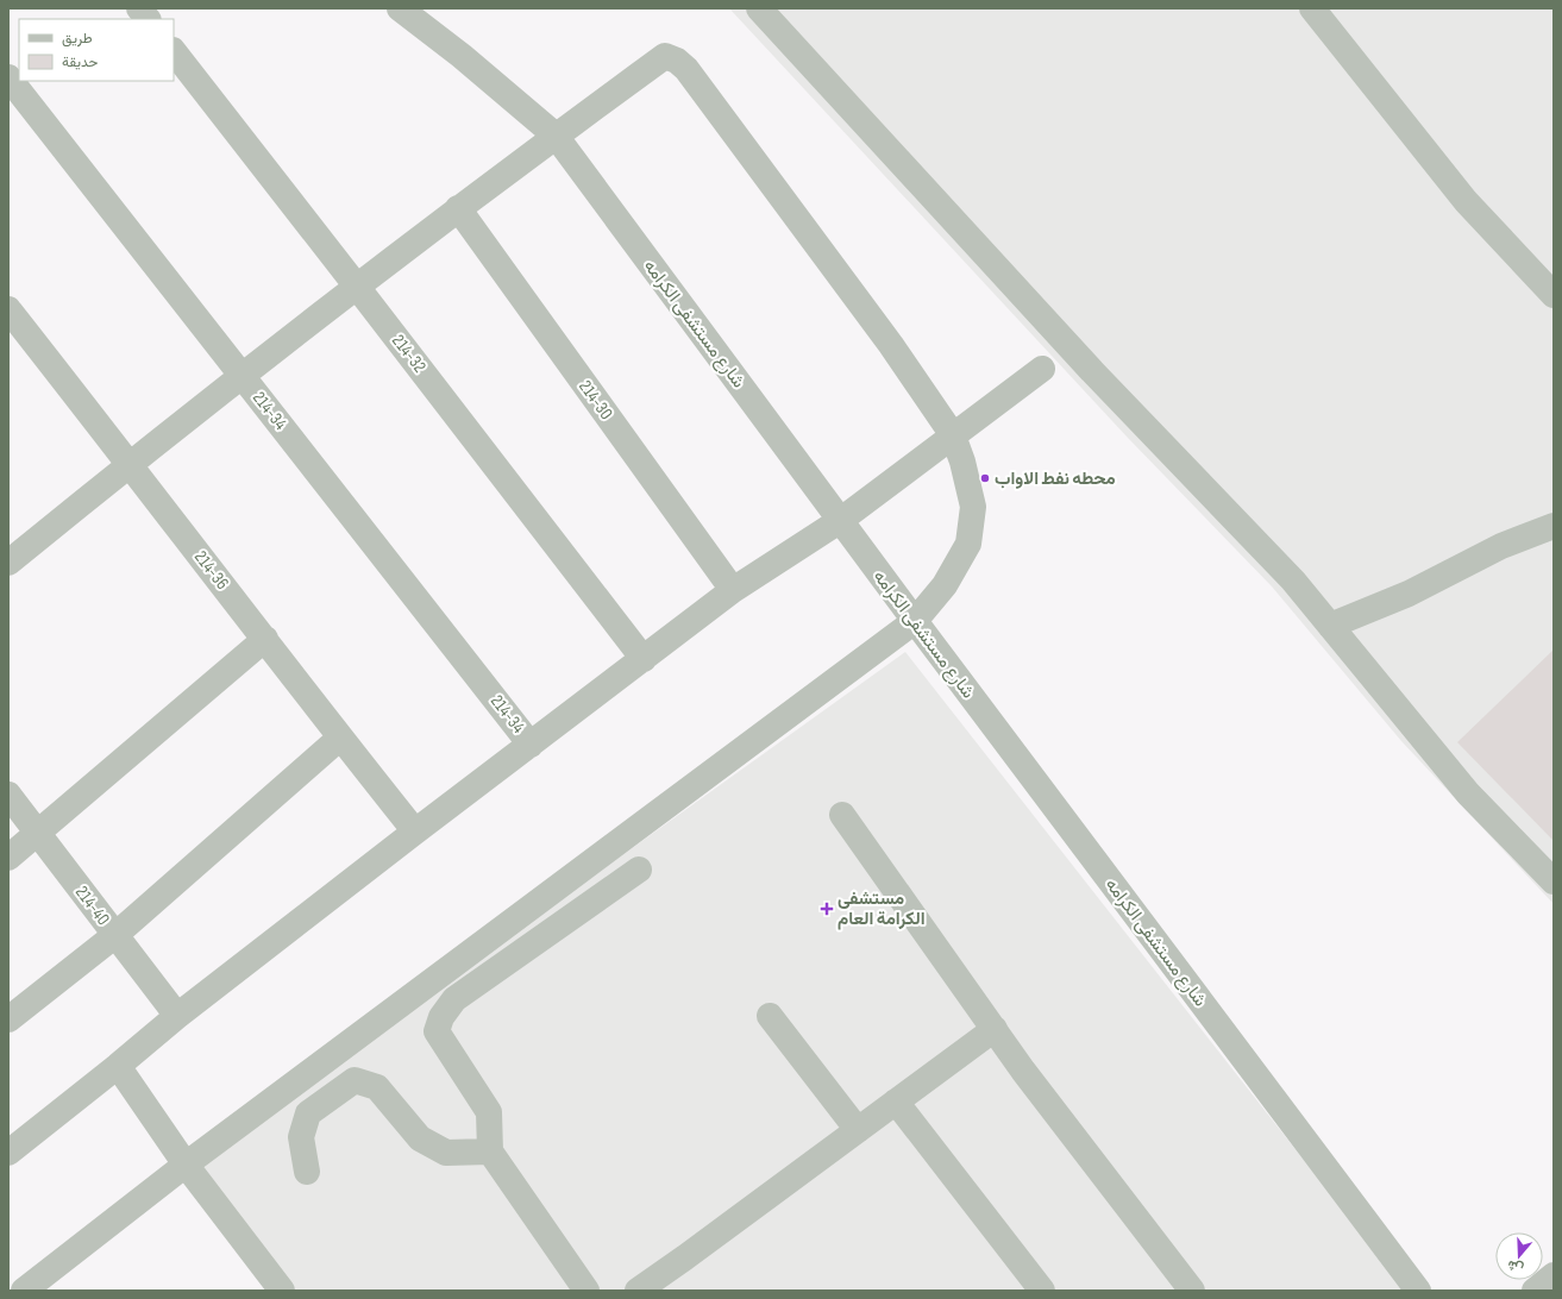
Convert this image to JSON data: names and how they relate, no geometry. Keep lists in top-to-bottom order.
{
  "streets": {
    "street": [
      "شارع مستشفى الكرامه",
      "214-32",
      "214-30",
      "214-34",
      "214-36",
      "214-40"
    ]
  },
  "places": {
    "other": ["محطه نفط الاواب"],
    "health": ["مستشفى الكرامة العام"]
  },
  "legend": ["طريق", "حديقة"],
  "north": "bottom"
}
